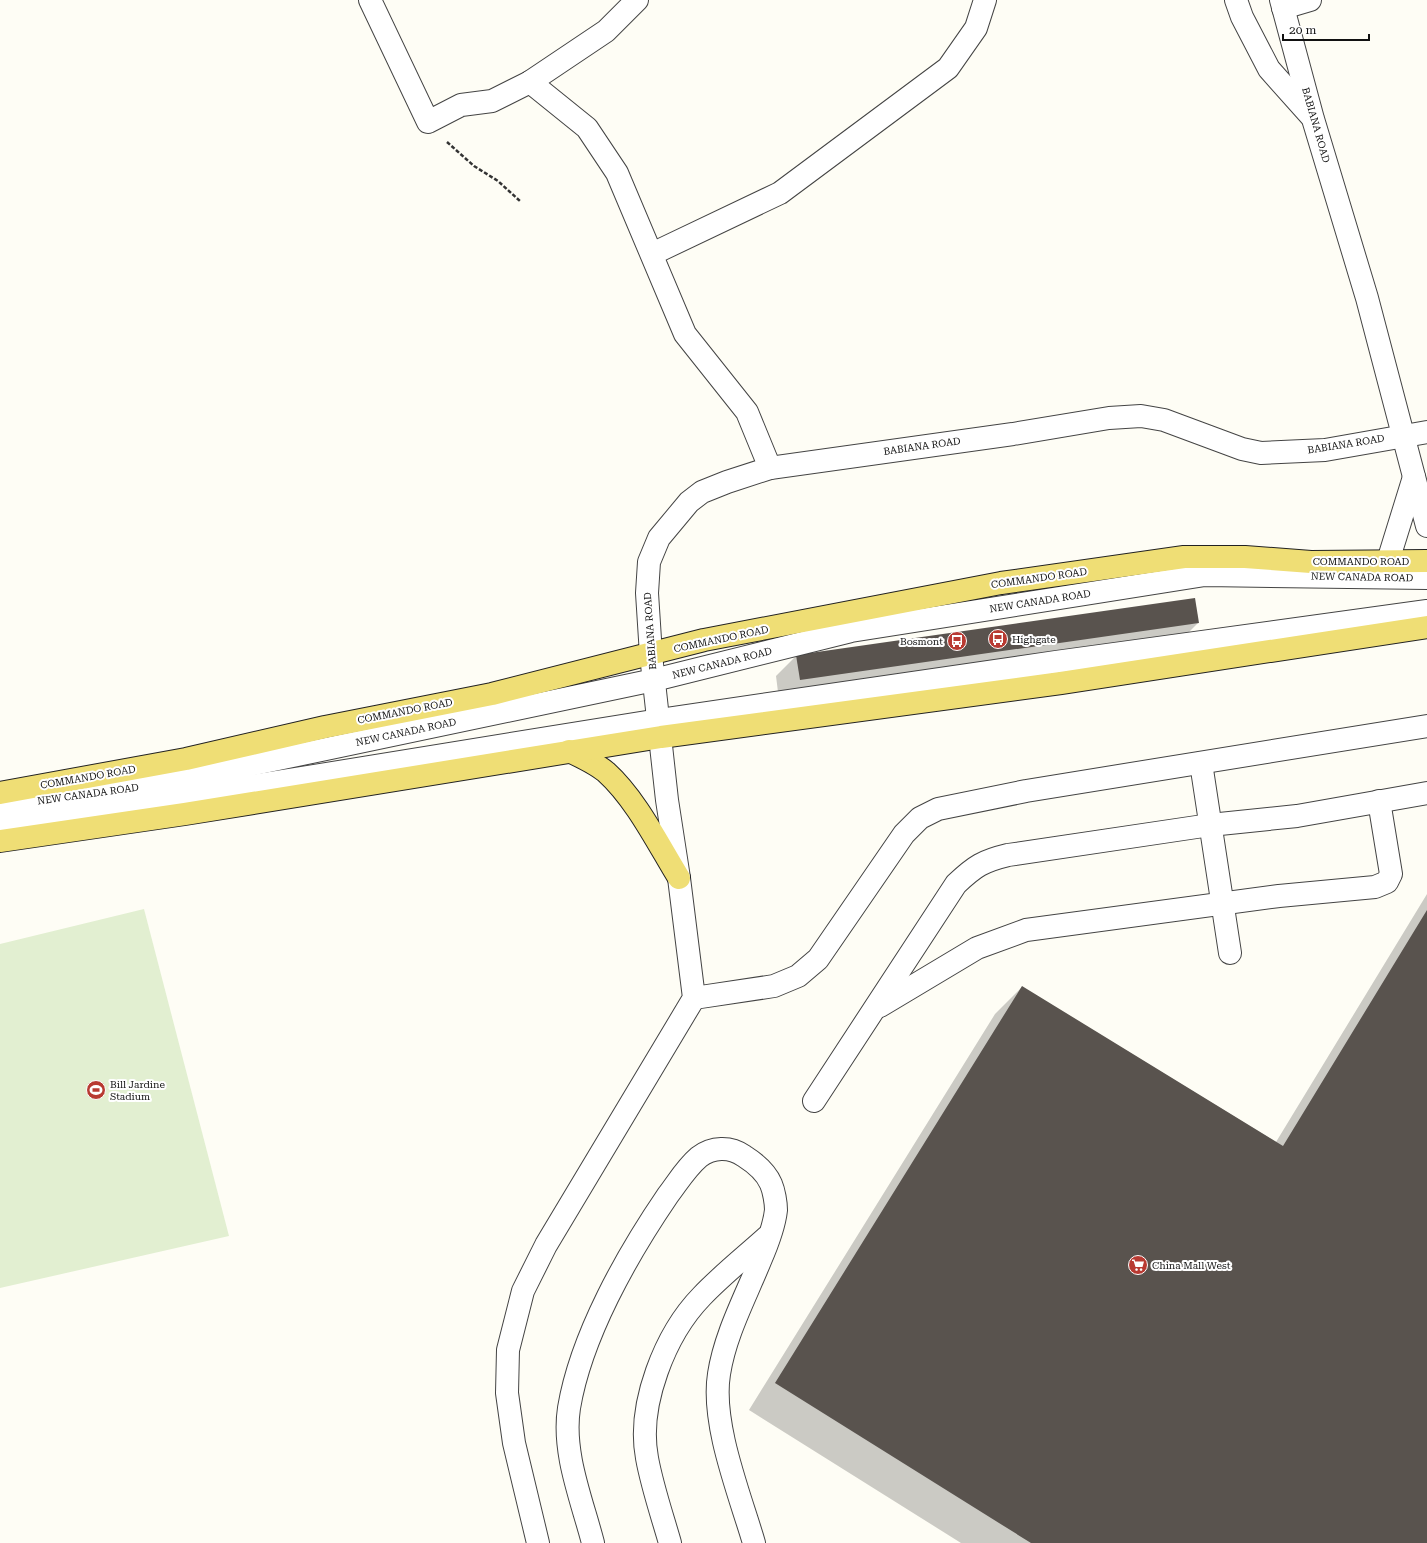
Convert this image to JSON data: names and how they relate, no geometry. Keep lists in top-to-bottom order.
{
  "streets": {
    "main road": ["COMMANDO ROAD"],
    "street": ["BABIANA ROAD", "NEW CANADA ROAD"]
  },
  "crossings": [
    ["BABIANA ROAD", "COMMANDO ROAD"],
    ["BABIANA ROAD", "NEW CANADA ROAD"]
  ],
  "places": {
    "bus stop": ["Highgate", "Bosmont"],
    "sports": ["Bill Jardine Stadium"],
    "supermarket": ["China Mall West"]
  },
  "scale_bar": "20 m"
}
